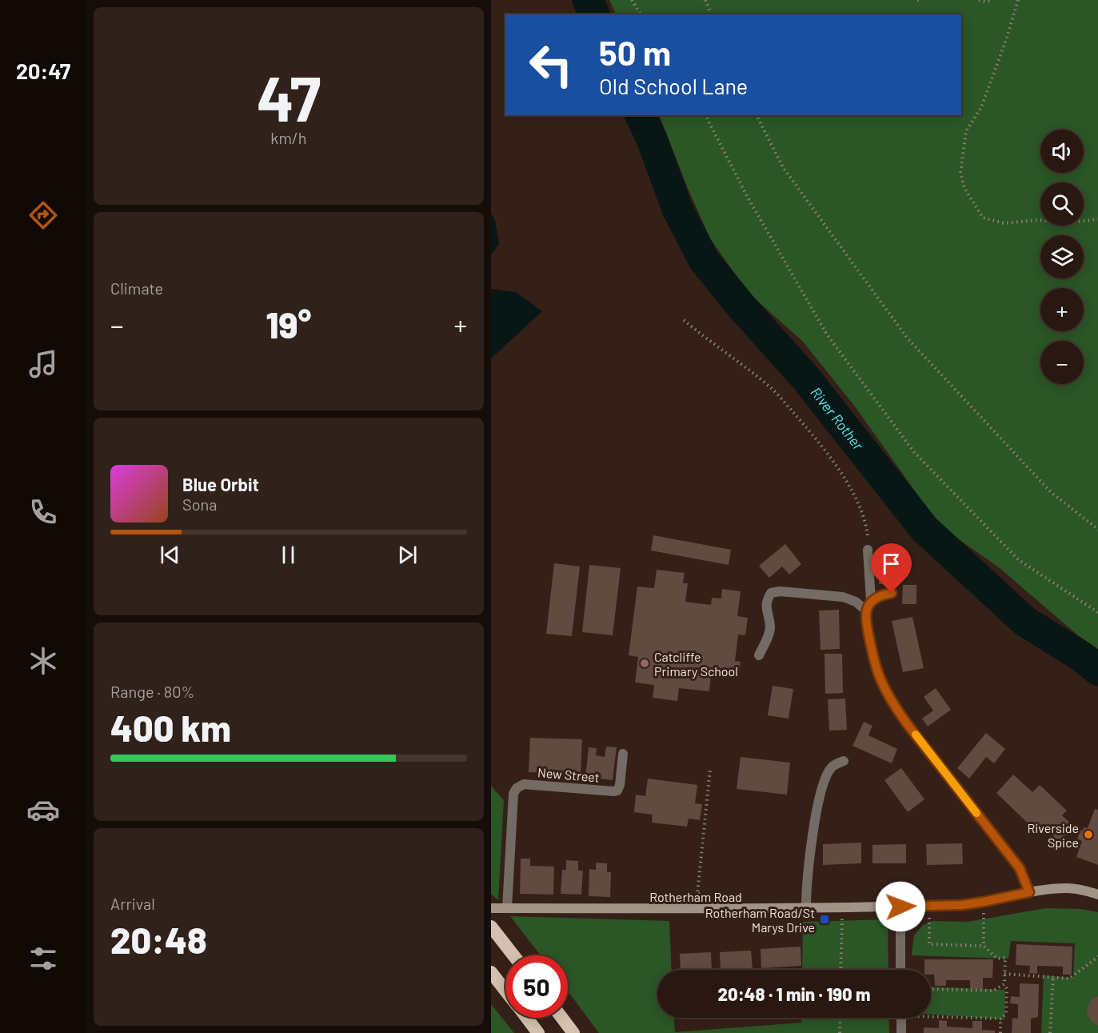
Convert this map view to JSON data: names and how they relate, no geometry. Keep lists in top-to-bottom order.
{
  "streets": {
    "main road": ["Rotherham Road"],
    "street": ["New Street"]
  },
  "crossings": [
    ["New Street", "Rotherham Road"]
  ],
  "water": ["River Rother"],
  "places": {
    "other": ["Catcliffe Primary School", "Riverside Spice"],
    "transit": ["Rotherham Road/St Marys Drive"]
  },
  "page": {
    "tabs": "20:47",
    "tile": [
      ["47", "km/h"],
      "Climate",
      ["Range · 80%", "400 km"],
      ["Arrival", "20:48"]
    ],
    "turn": ["50 m", "Old School Lane"],
    "map_buttons": ["+", "−"],
    "heat": ["−", "19°", "+"],
    "song": ["Blue Orbit", "Sona"],
    "limit": "50",
    "trip": "20:48 · 1 min · 190 m"
  }
}
